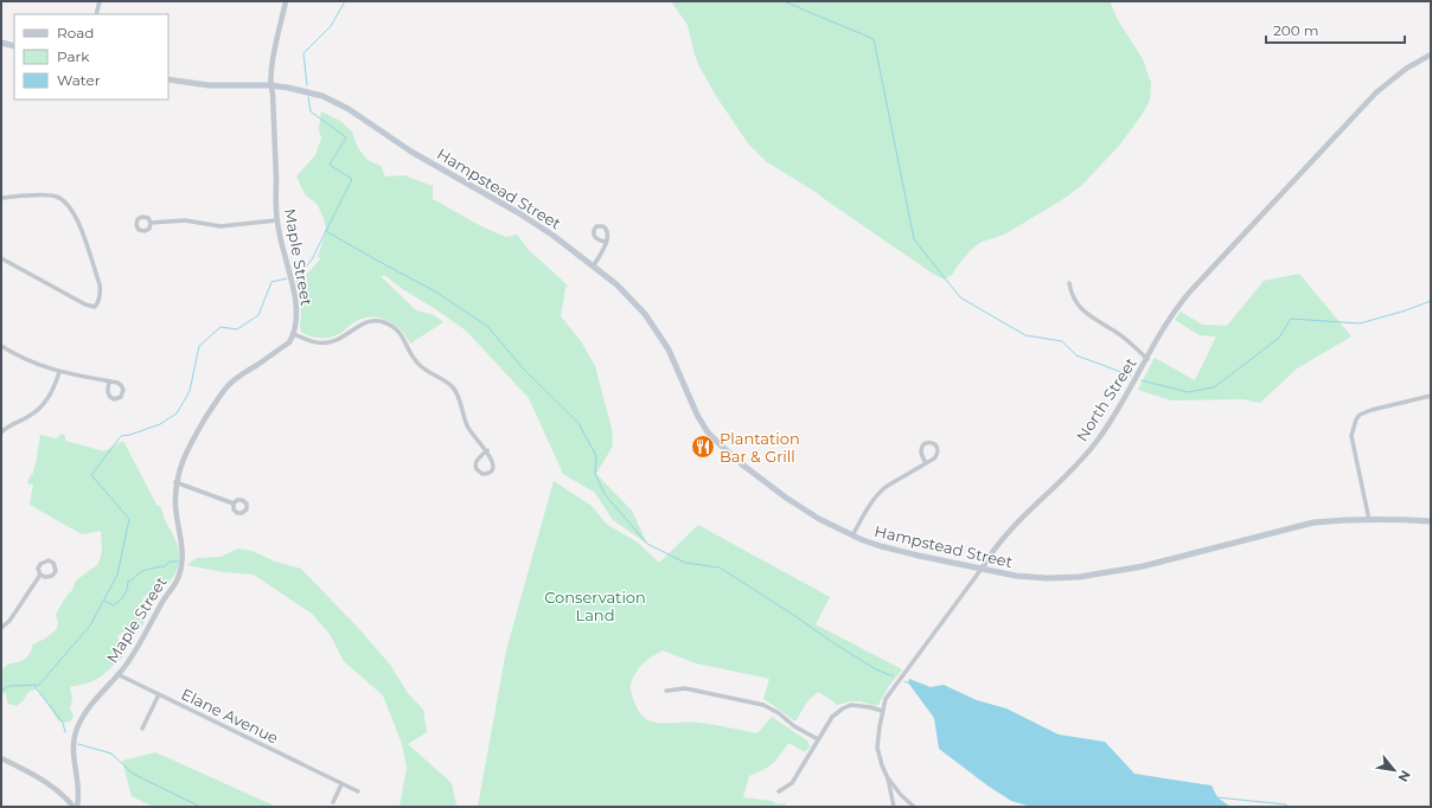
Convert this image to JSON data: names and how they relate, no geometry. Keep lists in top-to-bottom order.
{
  "streets": {
    "main road": ["Hampstead Street"],
    "street": ["Maple Street", "North Street", "Elane Avenue"]
  },
  "crossings": [
    ["Hampstead Street", "Maple Street"],
    ["Hampstead Street", "North Street"],
    ["Maple Street", "Elane Avenue"]
  ],
  "parks": ["Conservation Land"],
  "places": {
    "restaurant": ["Plantation Bar & Grill"]
  },
  "legend": ["Road", "Park", "Water"],
  "scale_bar": "200 m",
  "north": "bottom right"
}
